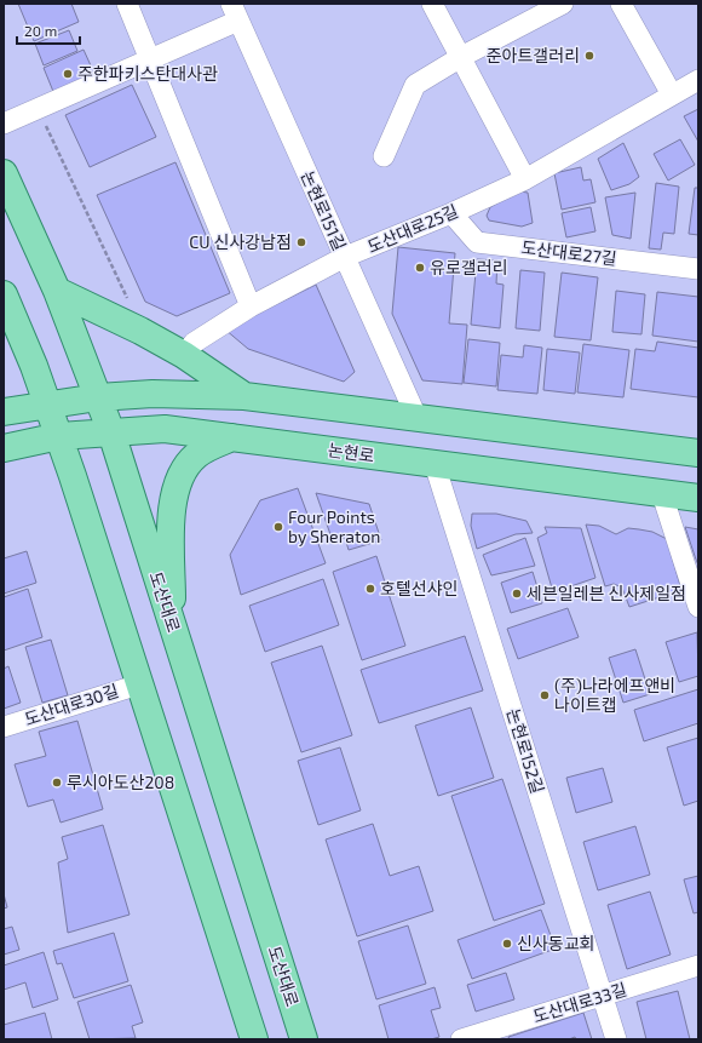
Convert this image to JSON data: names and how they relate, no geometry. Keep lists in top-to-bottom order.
{
  "streets": {
    "main road": ["논현로", "도산대로"],
    "street": [
      "논현로151길",
      "도산대로25길",
      "도산대로27길",
      "도산대로30길",
      "논현로152길",
      "도산대로33길"
    ]
  },
  "crossings": [
    ["논현로151길", "도산대로25길"],
    ["도산대로25길", "도산대로27길"],
    ["논현로", "도산대로"],
    ["논현로", "논현로152길"],
    ["논현로152길", "도산대로33길"]
  ],
  "places": [
    "준아트갤러리",
    "주한파키스탄대사관",
    "CU 신사강남점",
    "유로갤러리",
    "Four Points by Sheraton",
    "호텔선샤인",
    "세븐일레븐 신사제일점",
    "(주)나라에프앤비 나이트캡",
    "루시아도산208",
    "신사동교회"
  ],
  "scale_bar": "20 m"
}
